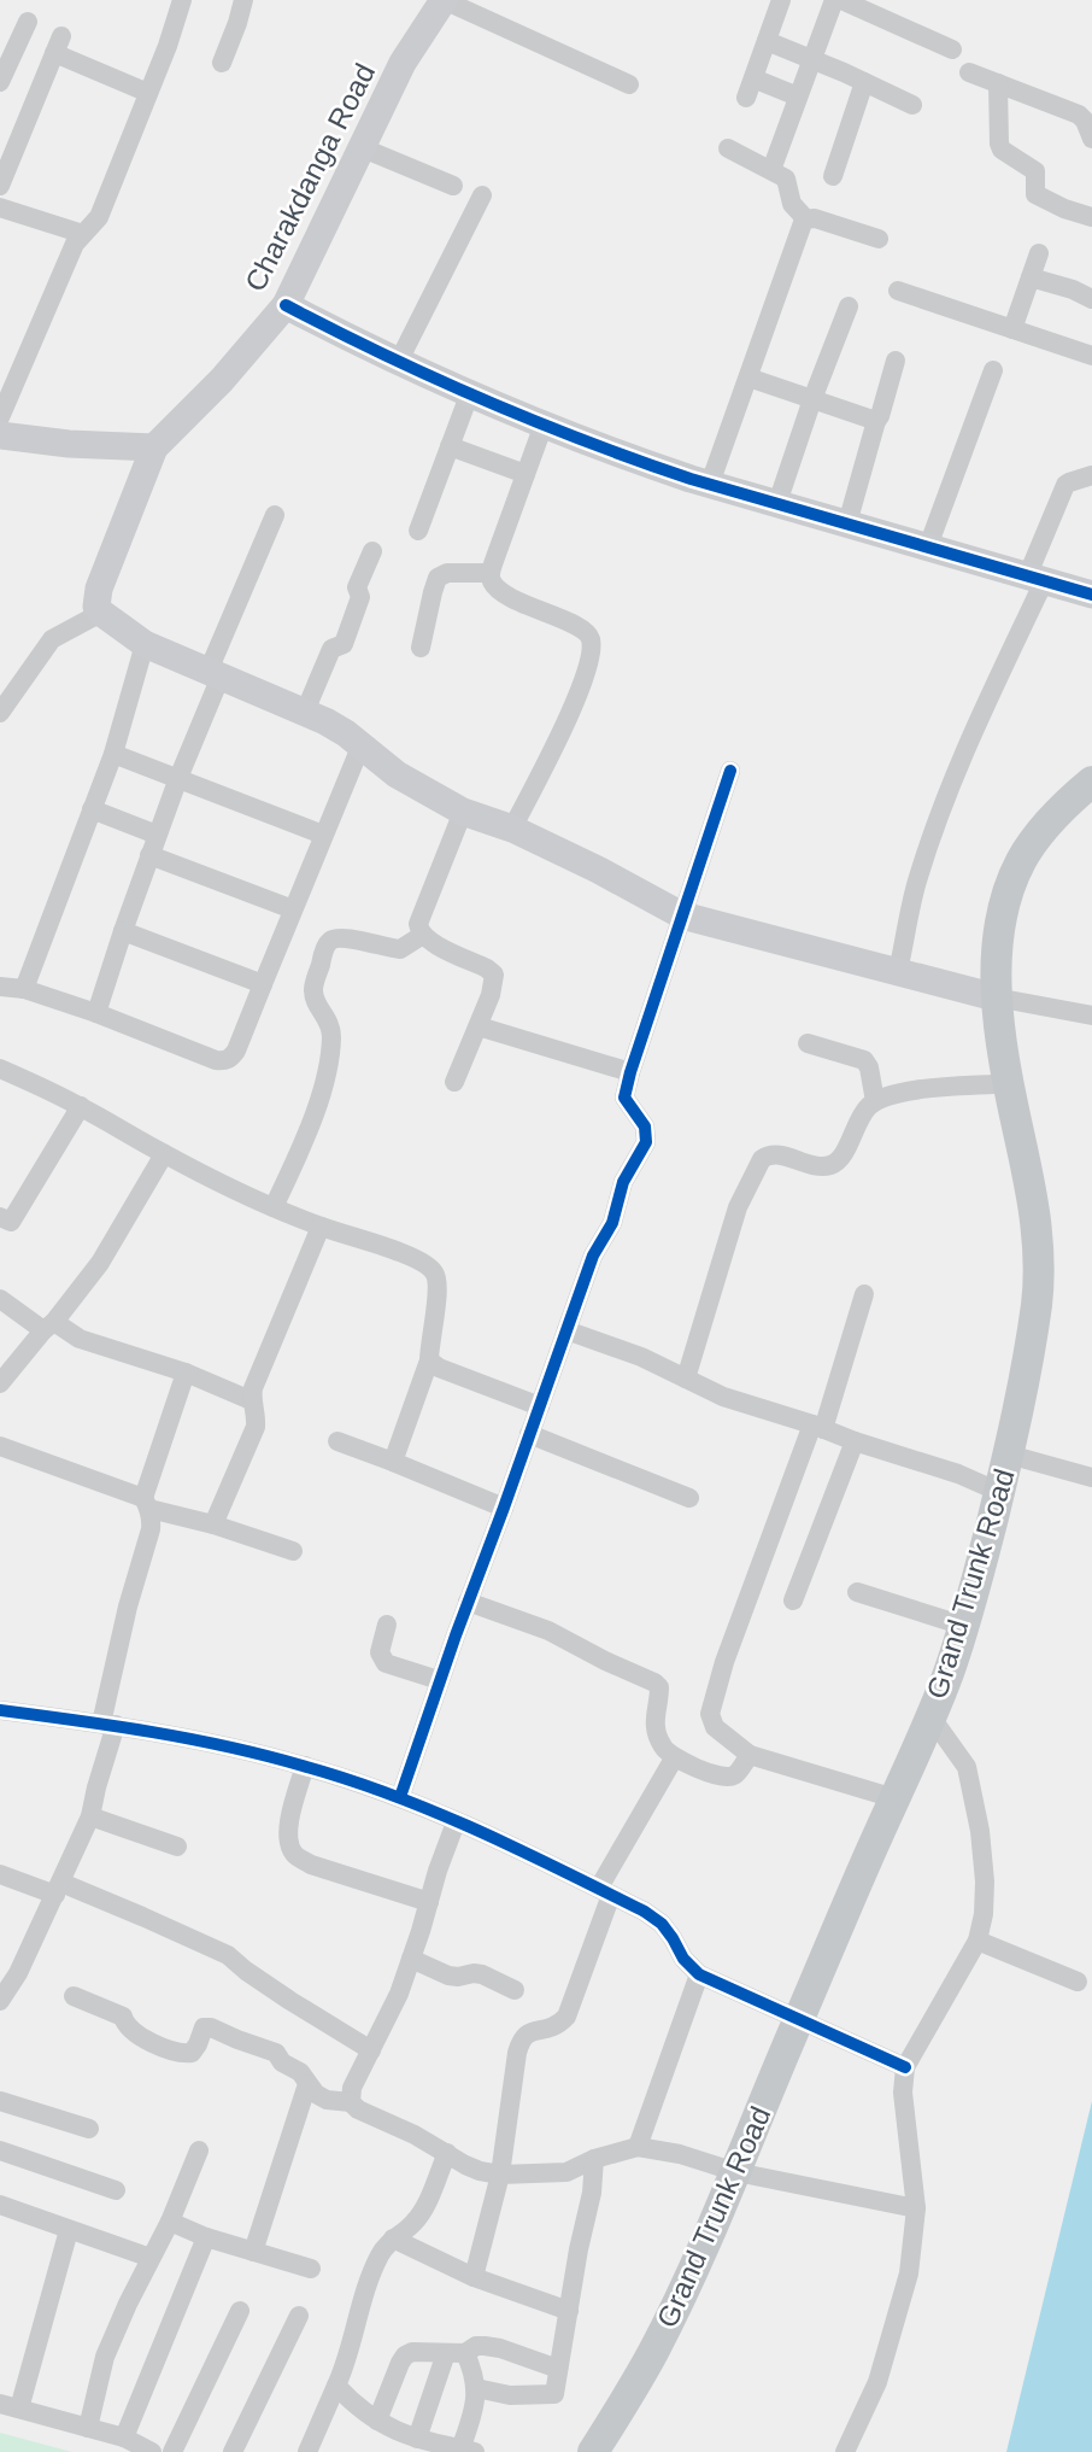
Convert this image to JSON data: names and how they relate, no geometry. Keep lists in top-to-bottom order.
{
  "streets": {
    "main road": ["Grand Trunk Road"],
    "street": ["Charakdanga Road"]
  }
}
